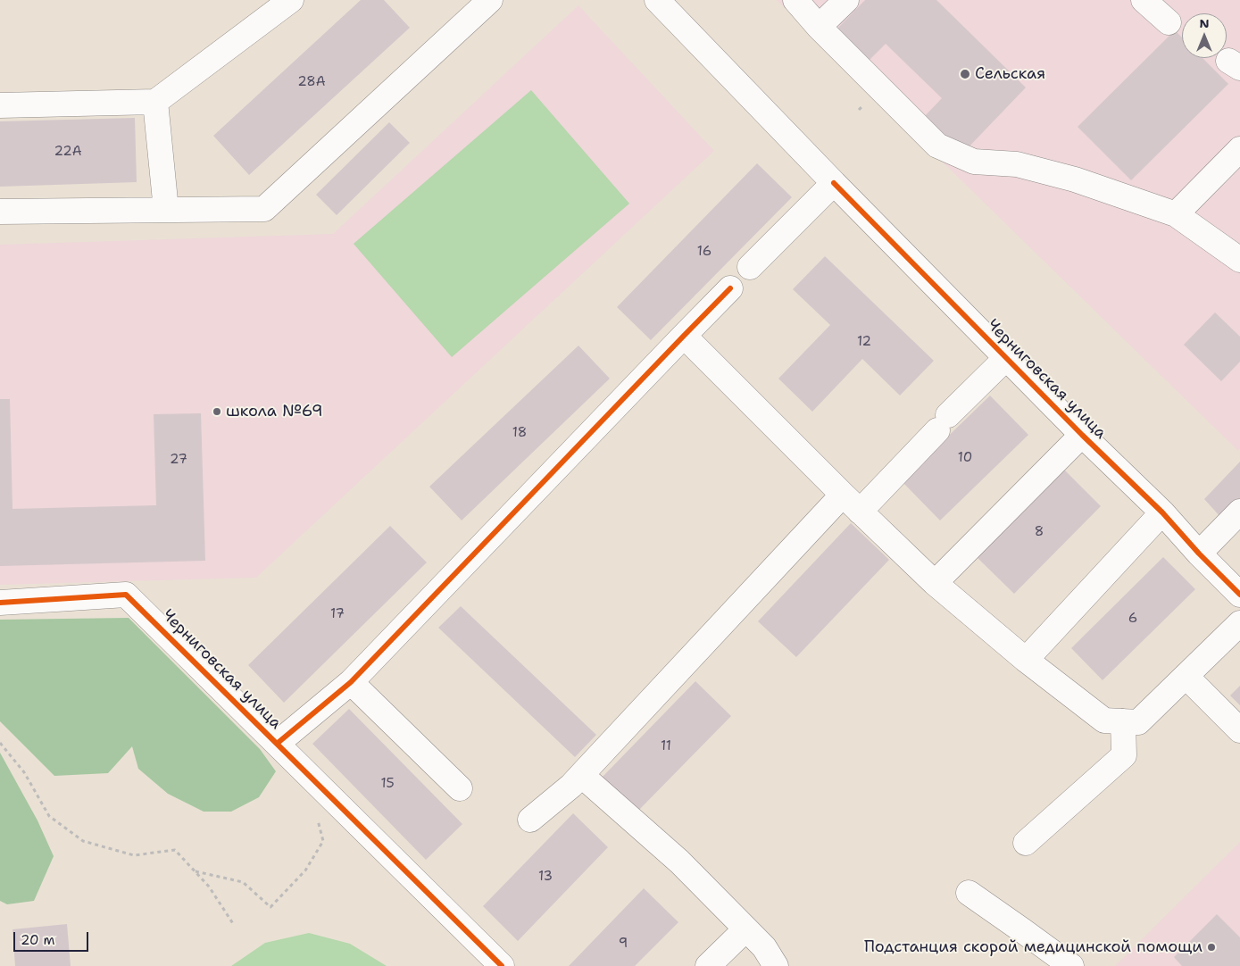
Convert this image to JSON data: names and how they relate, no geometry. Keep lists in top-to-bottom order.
{
  "streets": {
    "street": ["Черниговская улица"]
  },
  "places": ["Сельская", "школа №69", "Подстанция скорой медицинской помощи"],
  "house_numbers": [
    "28А",
    "22А",
    "16",
    "12",
    "18",
    "10",
    "27",
    "8",
    "17",
    "6",
    "11",
    "15",
    "13",
    "9"
  ],
  "scale_bar": "20 m",
  "north": "top"
}
